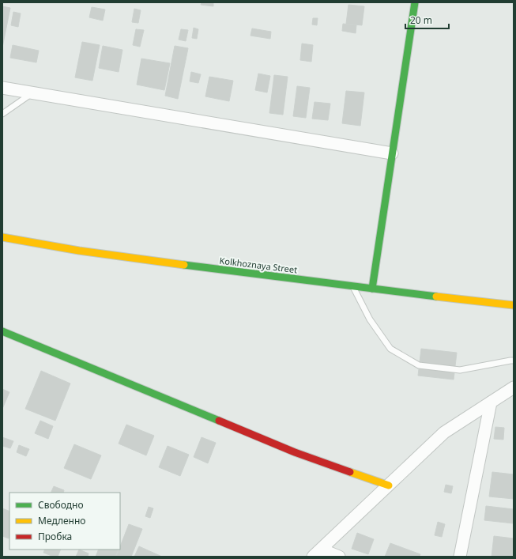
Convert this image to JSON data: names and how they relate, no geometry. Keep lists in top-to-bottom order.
{
  "streets": {
    "street": ["Kolkhoznaya Street"]
  },
  "legend": ["Свободно", "Медленно", "Пробка"],
  "scale_bar": "20 m"
}
